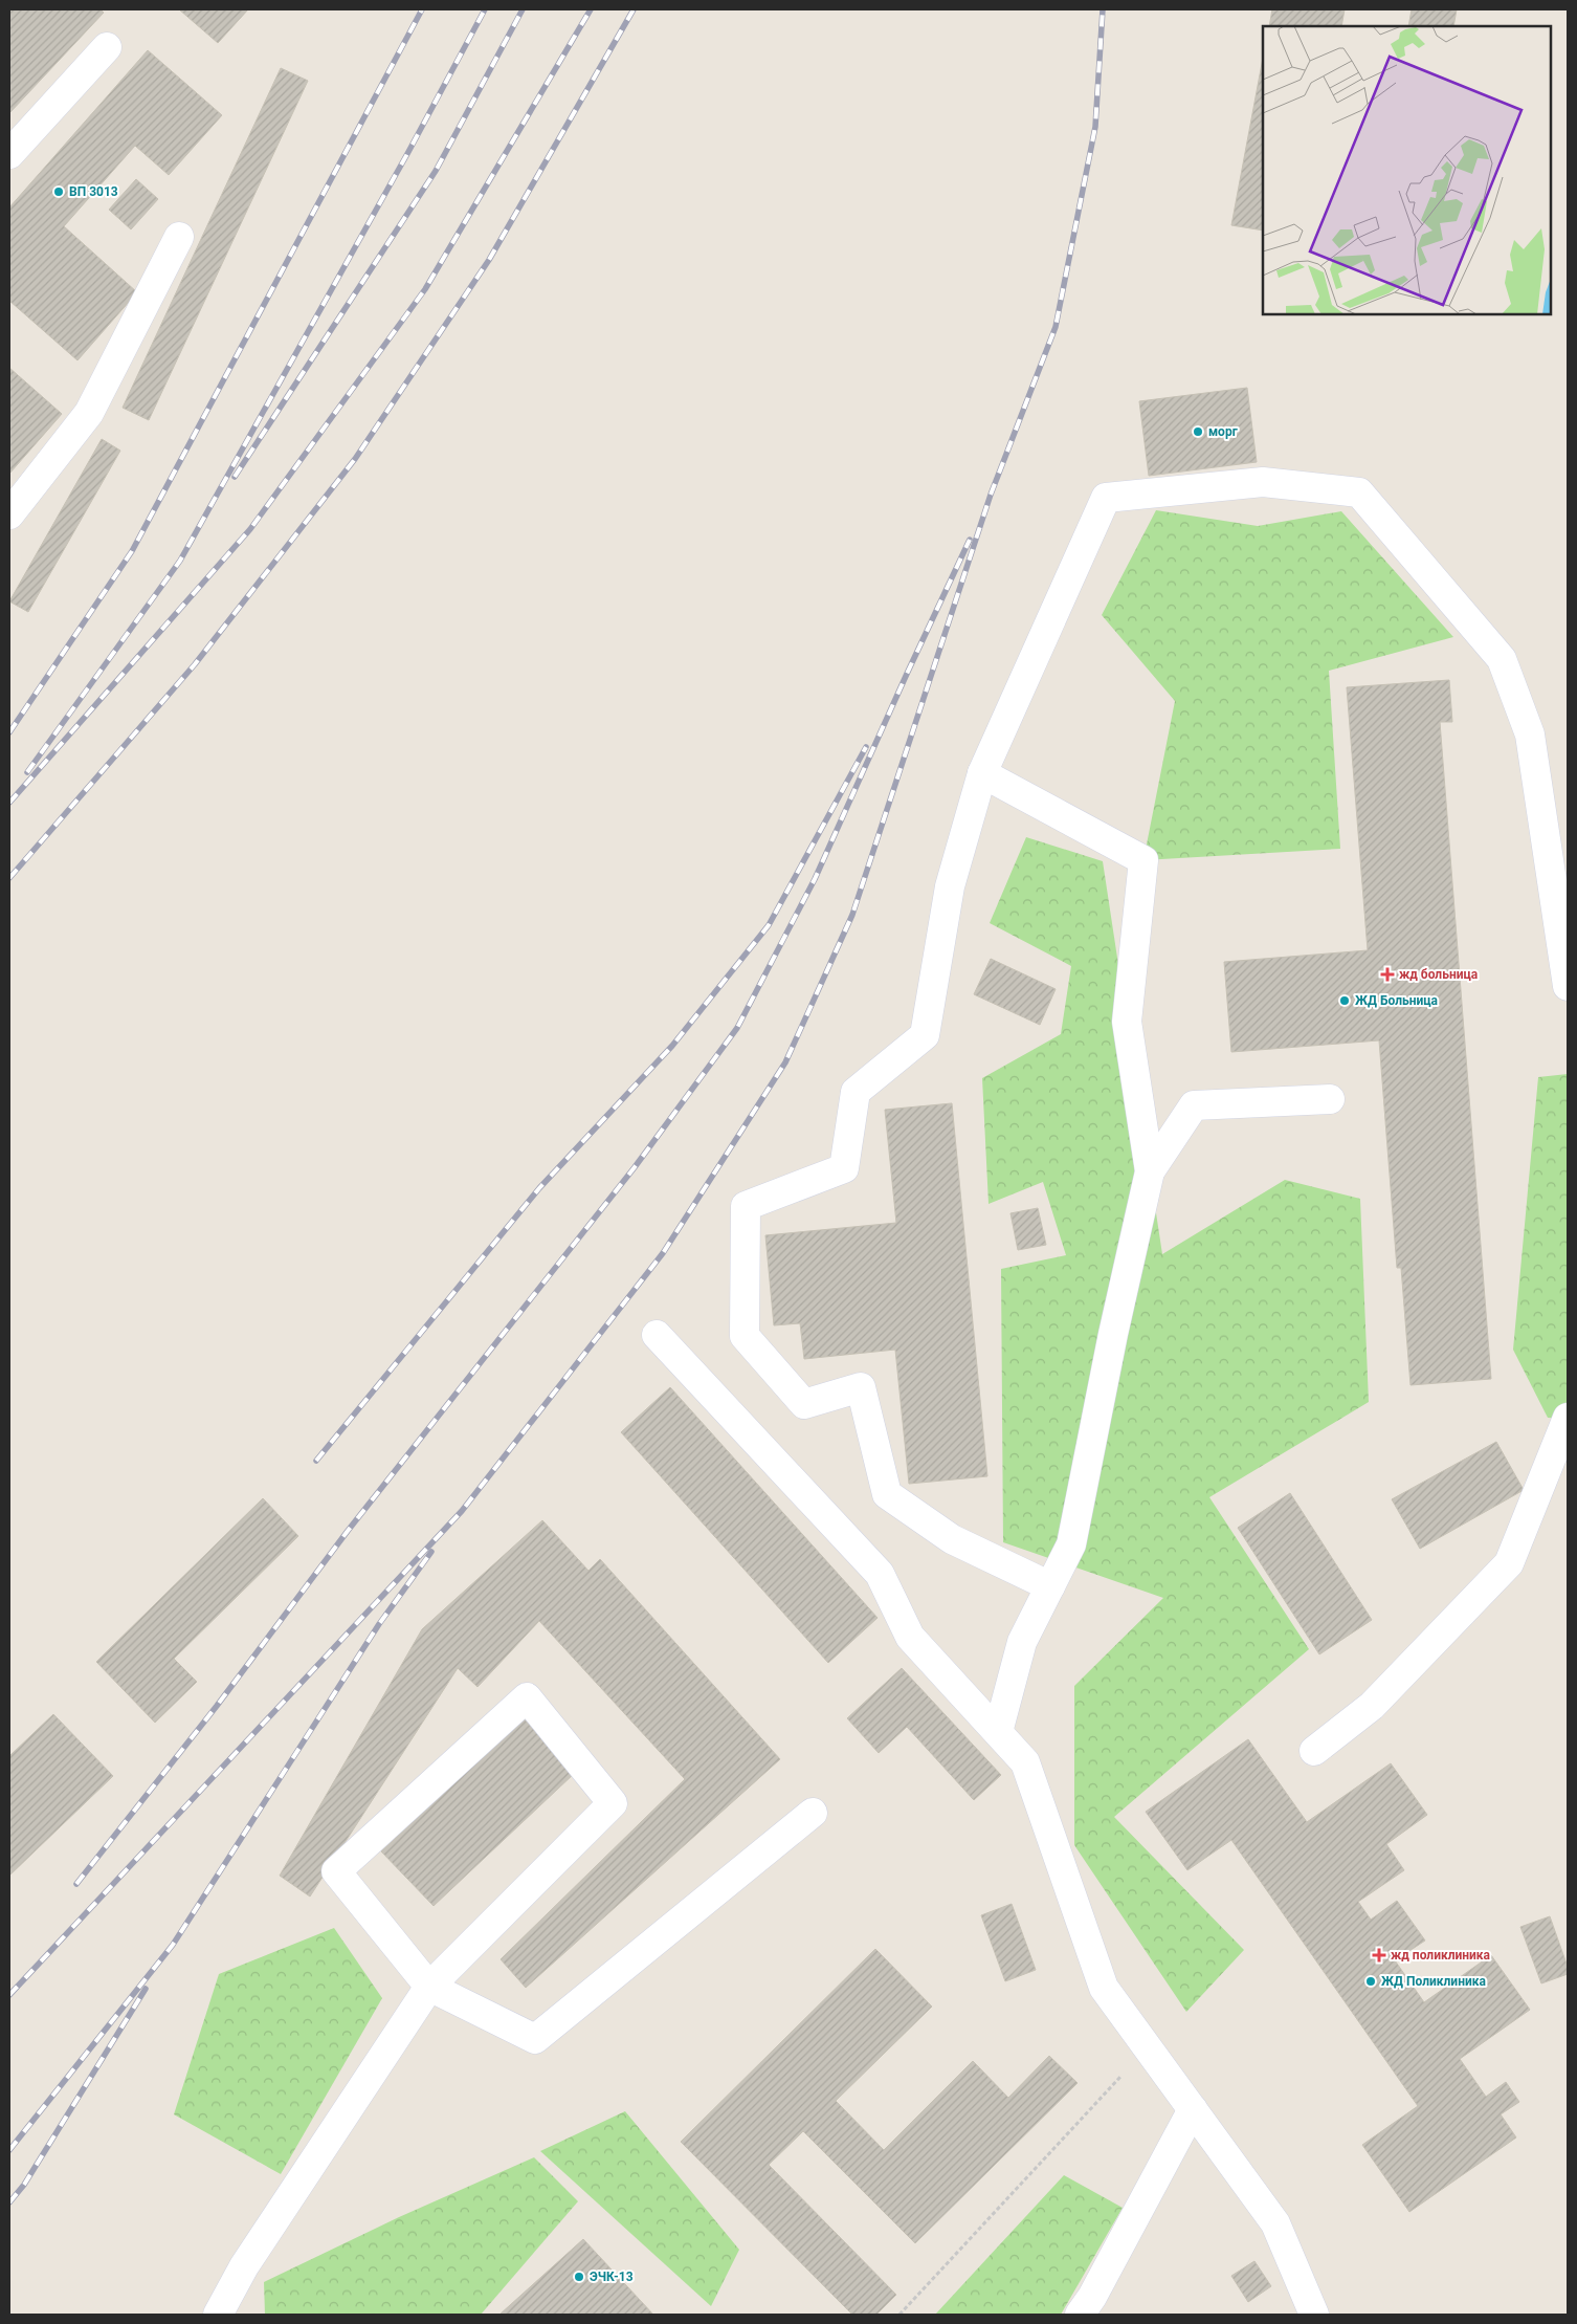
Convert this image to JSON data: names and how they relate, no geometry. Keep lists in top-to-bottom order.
{
  "places": {
    "other": [
      "ВП 3013",
      "морг",
      "ЖД Больница",
      "ЖД Поликлиника",
      "ЭЧК-13"
    ],
    "health": ["жд больница", "жд поликлиника"]
  }
}
